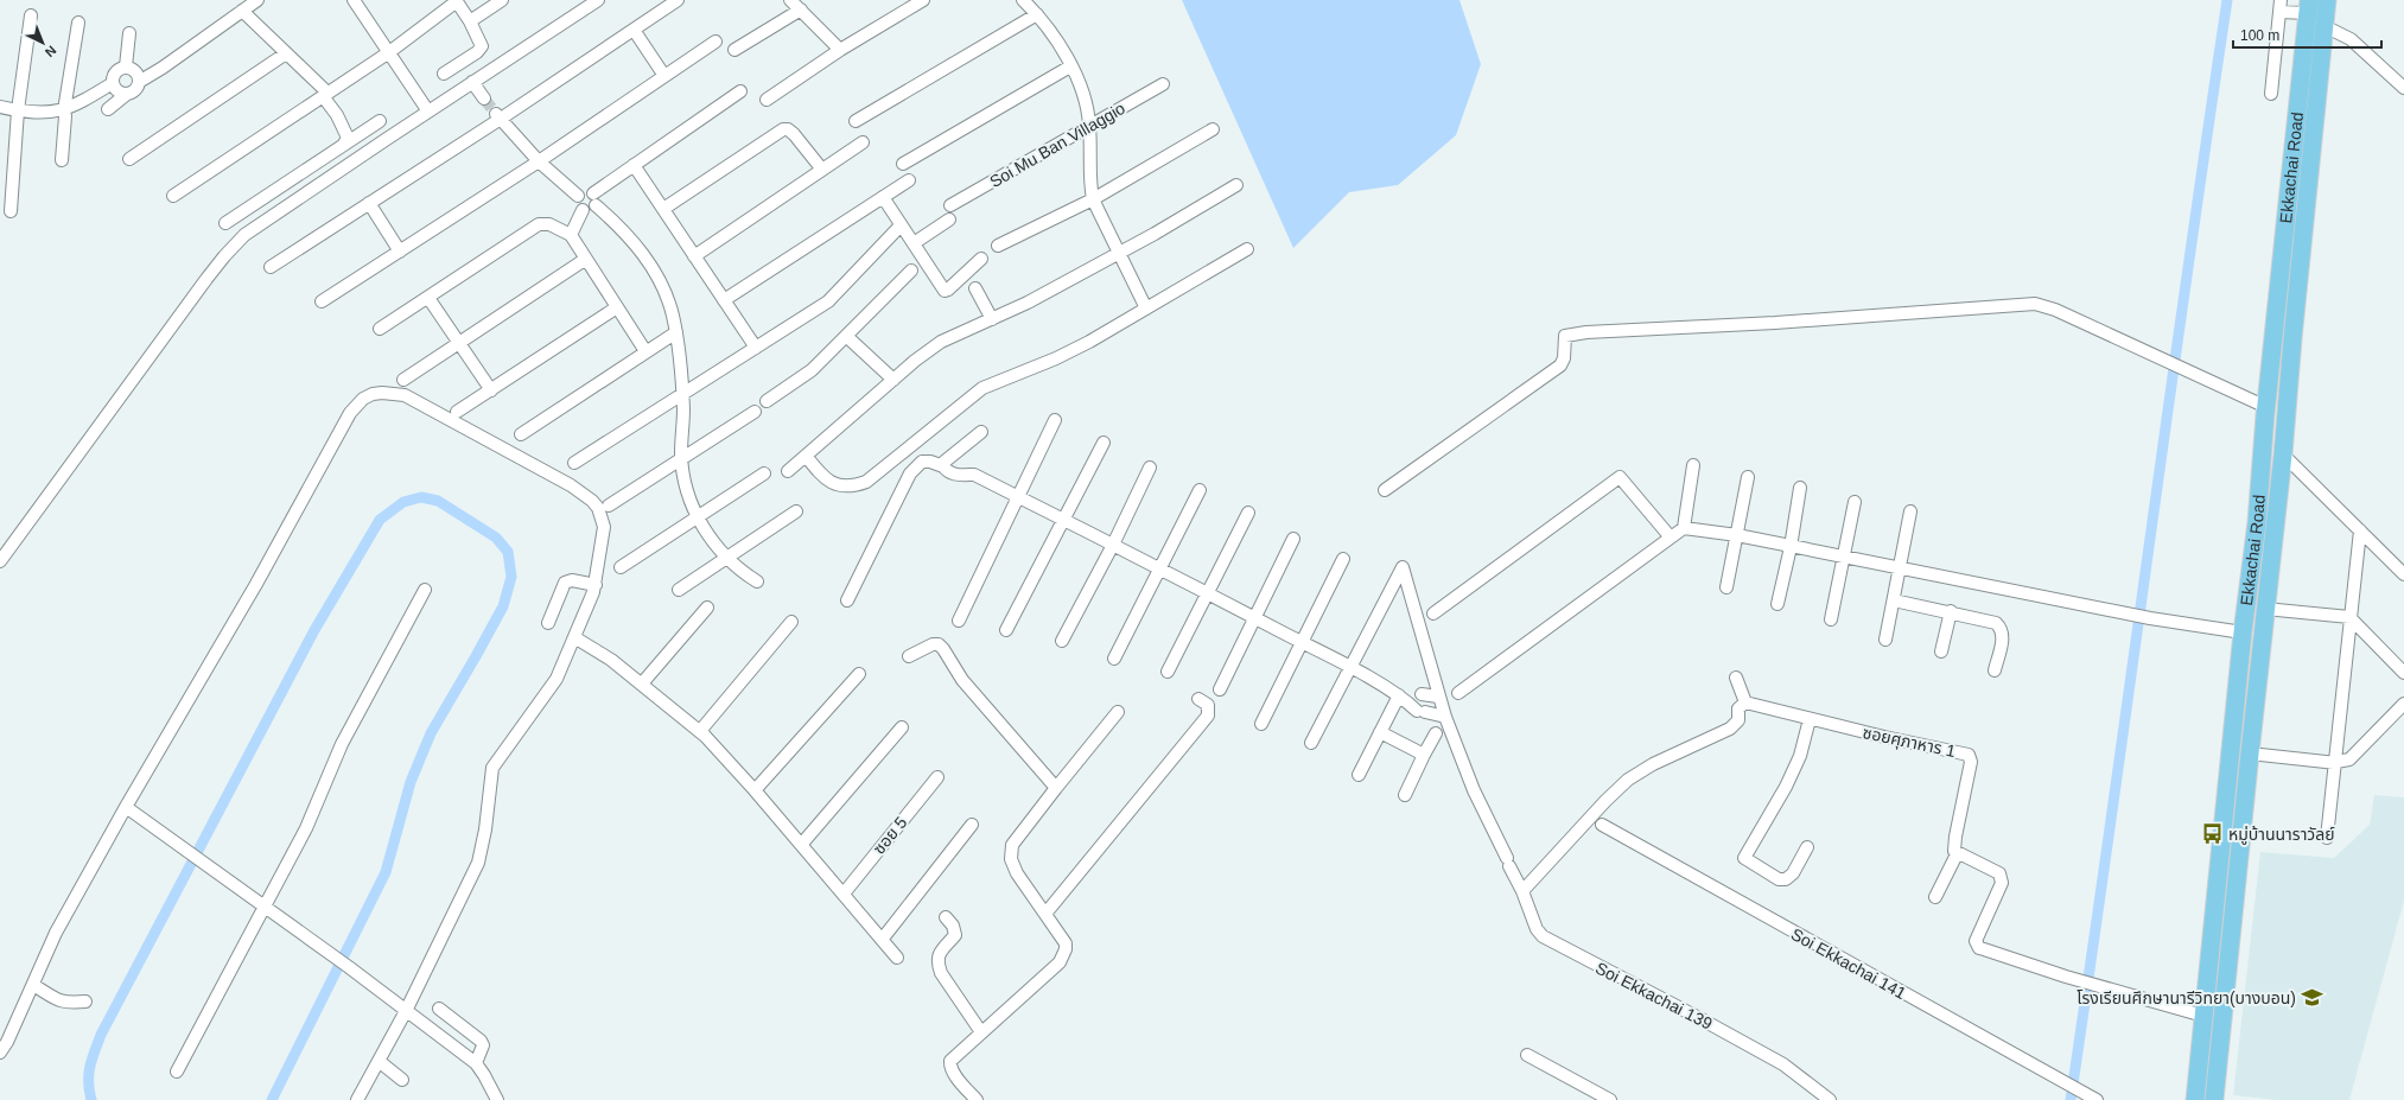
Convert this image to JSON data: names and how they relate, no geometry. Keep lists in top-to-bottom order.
{
  "streets": {
    "main road": ["Ekkachai Road"],
    "street": [
      "Soi Mu Ban Villaggio",
      "ซอยศุภาหาร 1",
      "ซอย 5",
      "Soi Ekkachai 141",
      "Soi Ekkachai 139"
    ]
  },
  "places": {
    "bus stop": ["หมู่บ้านนาราวัลย์"],
    "school or university": ["โรงเรียนศึกษานารีวิทยา(บางบอน)"]
  },
  "scale_bar": "100 m",
  "north": "bottom right"
}
